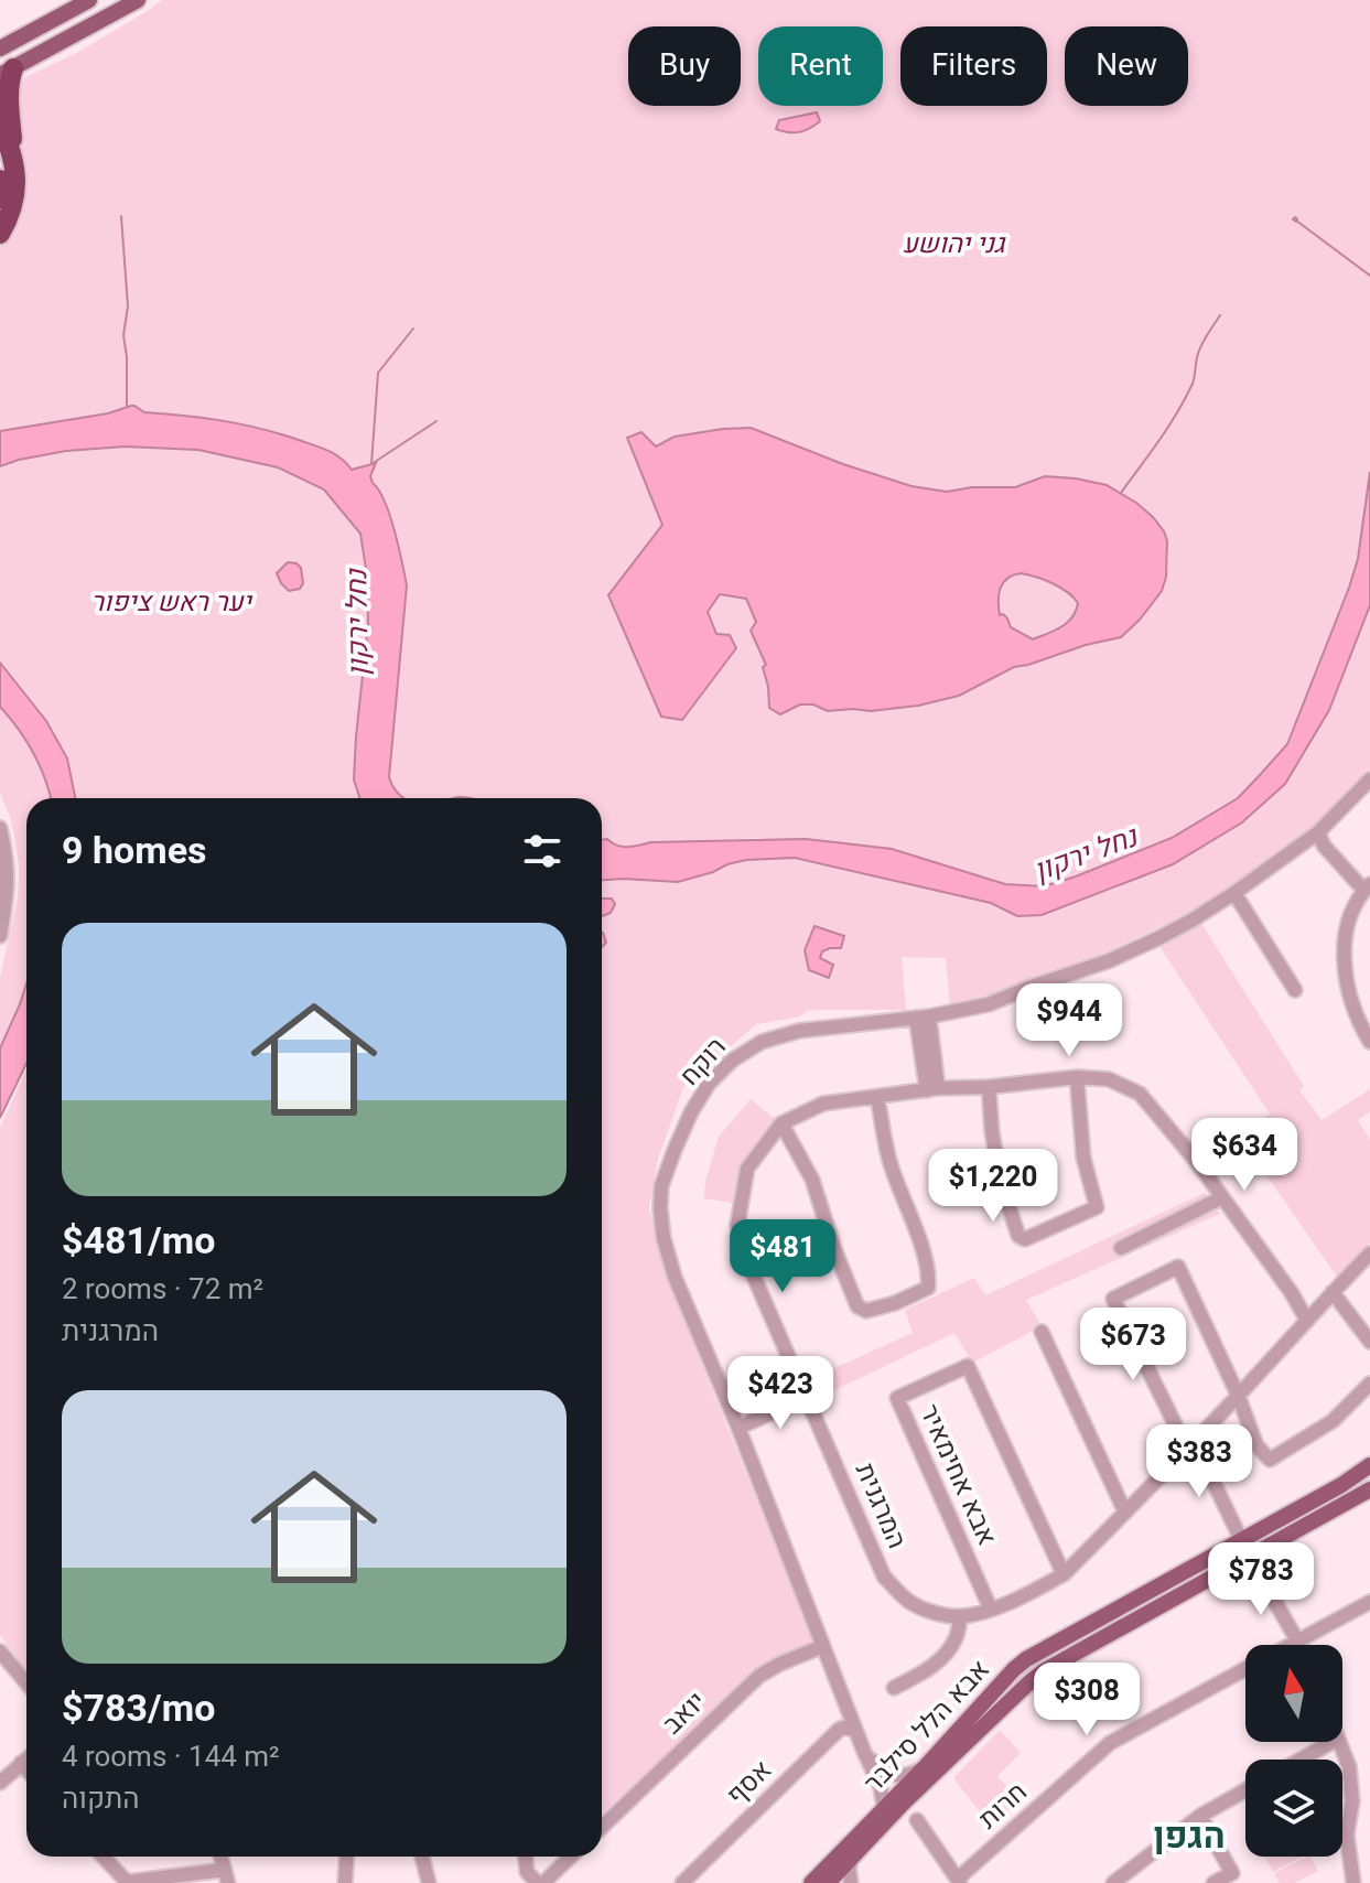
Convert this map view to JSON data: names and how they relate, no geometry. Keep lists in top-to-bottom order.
{
  "streets": {
    "main road": ["אבא הלל סילבר"],
    "street": [
      "רוקח",
      "אבא אחימאיר",
      "המרגנית",
      "יואב",
      "אסף",
      "חרות"
    ]
  },
  "crossings": [
    ["רוקח", "יואב"],
    ["רוקח", "אבא הלל סילבר"],
    ["רוקח", "אסף"]
  ],
  "districts": ["הגפן"],
  "water": ["נחל ירקון"],
  "parks": ["גני יהושע", "יער ראש ציפור"],
  "north": "top",
  "page": {
    "chip": [
      "Buy",
      "Rent",
      "Filters",
      "New"
    ],
    "heading": "9 homes",
    "list": [
      {
        "name": "$481/mo",
        "note": "2 rooms · 72 m² · המרגנית"
      },
      {
        "name": "$783/mo",
        "note": "4 rooms · 144 m² · התקוה"
      }
    ],
    "price": [
      "$944",
      "$634",
      "$1,220",
      "$481",
      "$673",
      "$423",
      "$383",
      "$783",
      "$308"
    ]
  }
}
